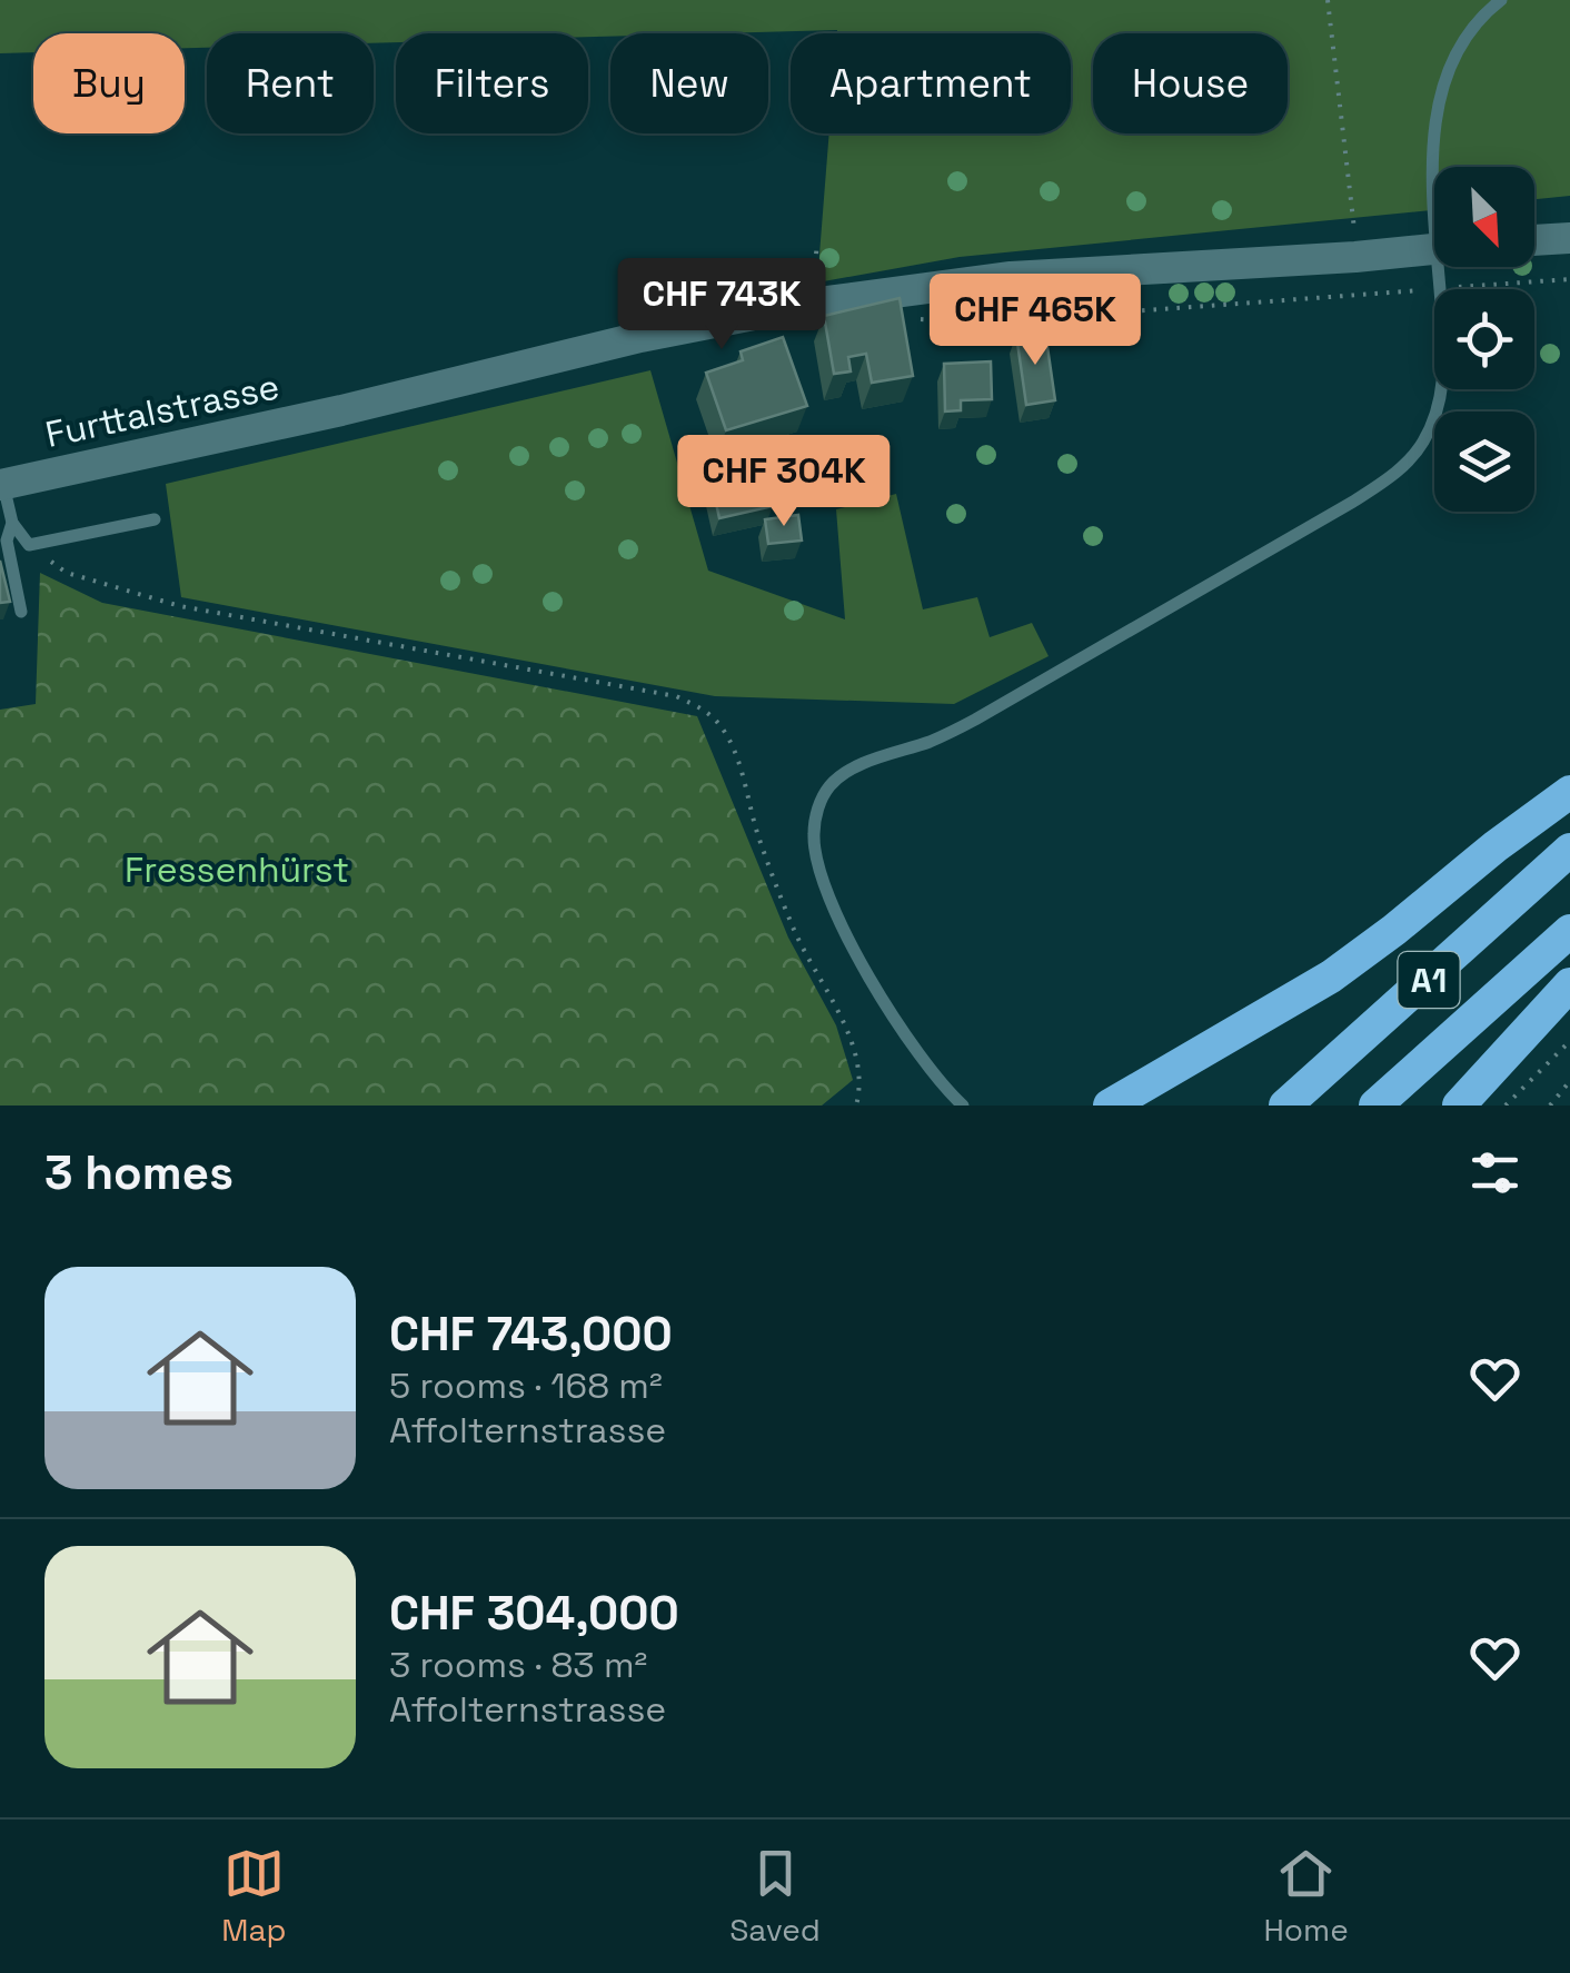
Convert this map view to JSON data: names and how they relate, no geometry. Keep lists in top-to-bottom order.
{
  "streets": {
    "highway": ["A1"],
    "street": ["Furttalstrasse"]
  },
  "parks": ["Fressenhürst"],
  "north": "bottom right",
  "page": {
    "chip": [
      "Buy",
      "Rent",
      "Filters",
      "New",
      "Apartment",
      "House"
    ],
    "price": ["CHF 743K", "CHF 465K", "CHF 304K"],
    "heading": "3 homes",
    "list": [
      {
        "name": "CHF 743,000",
        "note": "5 rooms · 168 m² · Affolternstrasse"
      },
      {
        "name": "CHF 304,000",
        "note": "3 rooms · 83 m² · Affolternstrasse"
      }
    ],
    "tabs": ["Map", "Saved", "Home"]
  }
}
